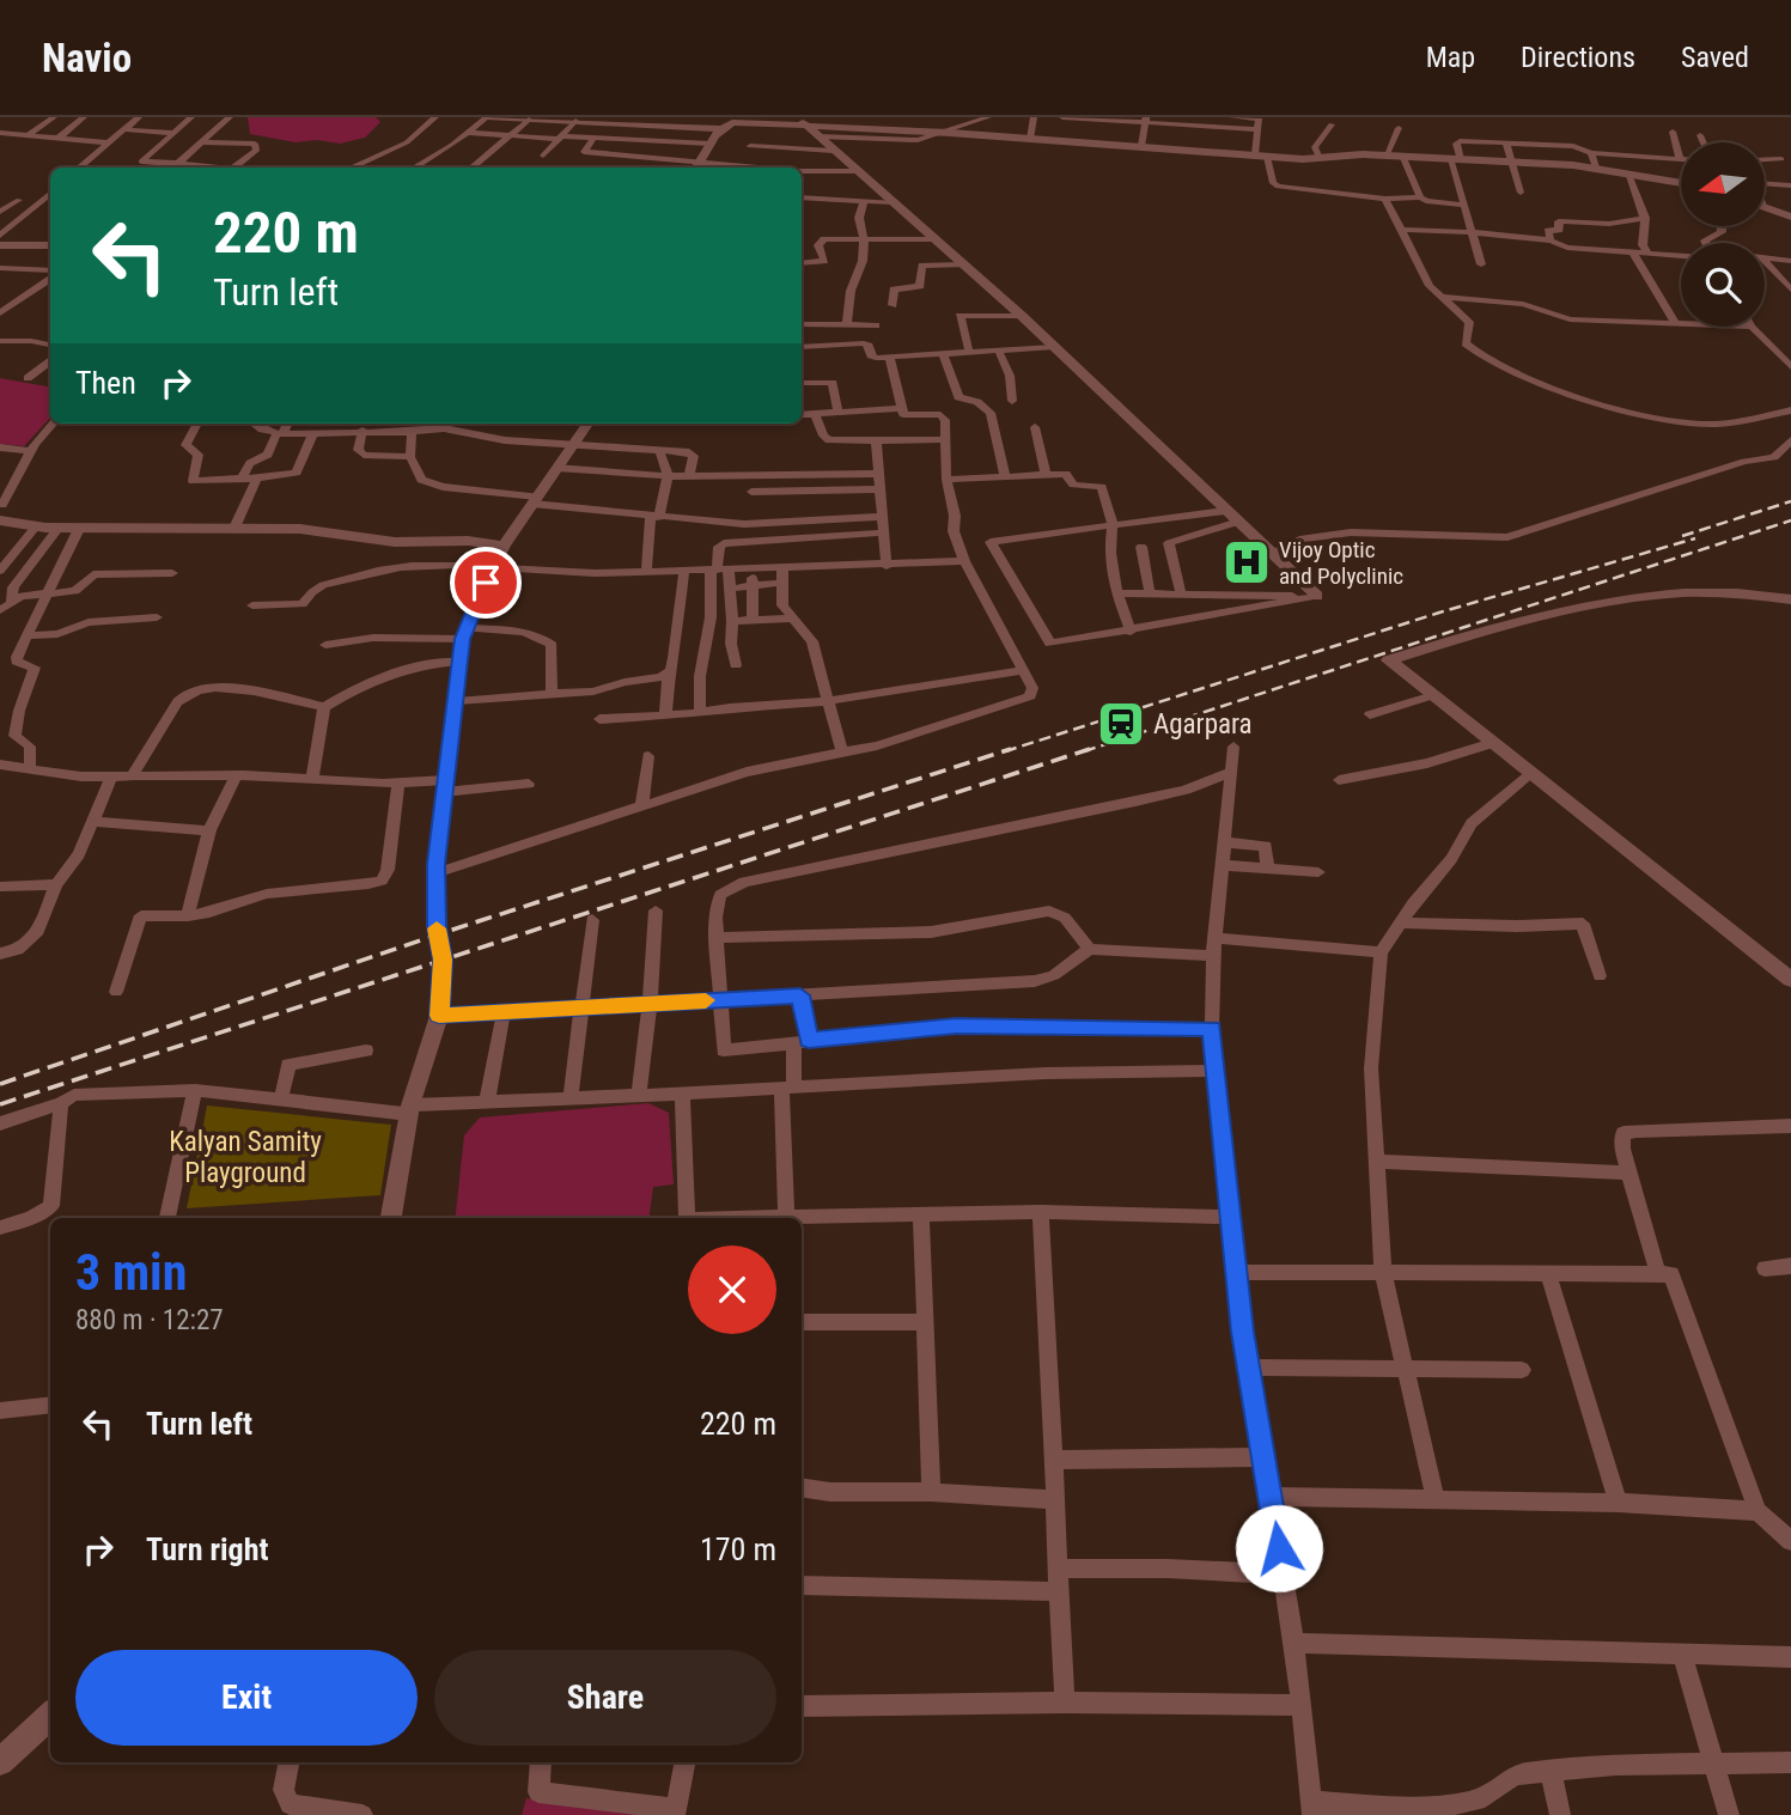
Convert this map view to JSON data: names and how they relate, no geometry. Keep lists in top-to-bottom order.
{
  "parks": ["Kalyan Samity Playground"],
  "places": {
    "hospital": ["Vijoy Optic and Polyclinic"],
    "station": ["Agarpara"]
  },
  "north": "left",
  "page": {
    "header": "Navio",
    "nav": ["Map", "Directions", "Saved"],
    "turn": ["220 m", "Turn left"],
    "then": "Then",
    "heading": ["3 min", "880 m · 12:27"],
    "list": [
      {
        "name": "Turn left",
        "value": "220 m"
      },
      {
        "name": "Turn right",
        "value": "170 m"
      }
    ],
    "buttons": ["Exit", "Share"]
  }
}
